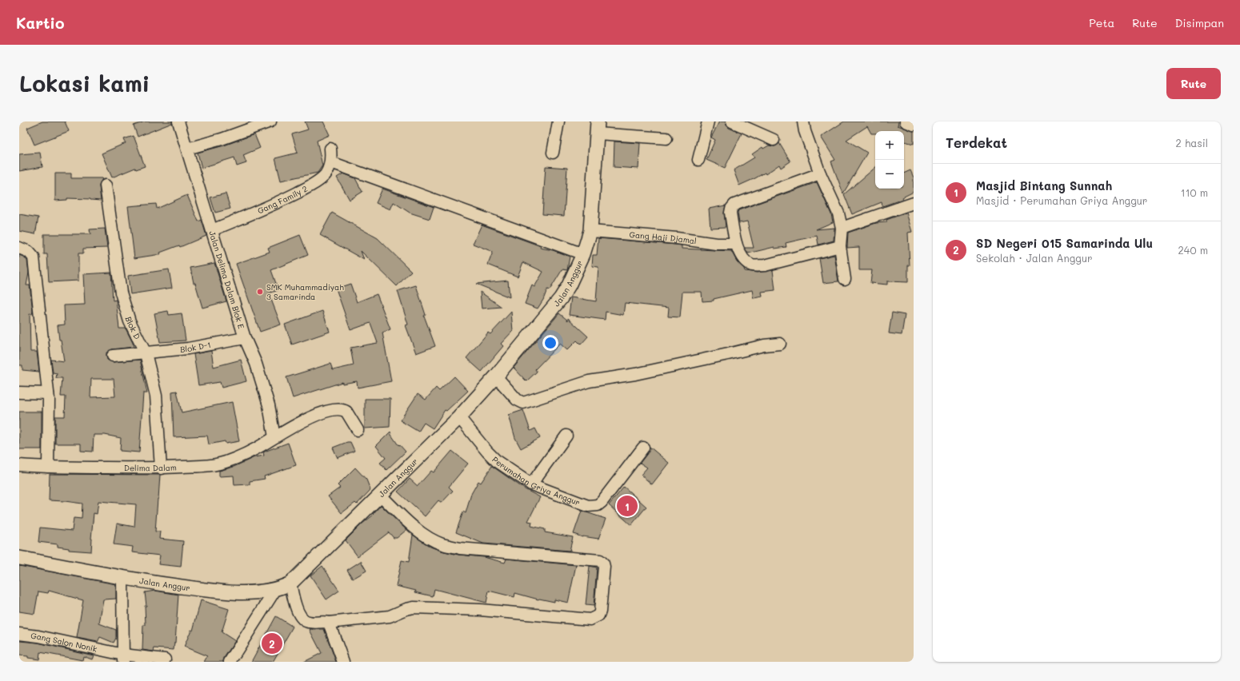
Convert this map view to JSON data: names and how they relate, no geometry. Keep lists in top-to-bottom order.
{
  "streets": {
    "street": [
      "Gang Family 2",
      "Gang Haji Djamal",
      "Jalan Delima Dalam Blok E",
      "Jalan Anggur",
      "Blok D",
      "Blok D-1",
      "Delima Dalam",
      "Perumahan Griya Anggur",
      "Gang Salon Nonik"
    ]
  },
  "crossings": [
    ["Gang Family 2", "Jalan Delima Dalam Blok E"],
    ["Gang Haji Djamal", "Jalan Anggur"],
    ["Jalan Delima Dalam Blok E", "Blok D-1"],
    ["Jalan Delima Dalam Blok E", "Delima Dalam"],
    ["Jalan Anggur", "Perumahan Griya Anggur"],
    ["Blok D", "Blok D-1"],
    ["Blok D", "Delima Dalam"]
  ],
  "places": ["SMK Muhammadiyah 3 Samarinda"],
  "page": {
    "header": "Kartio",
    "nav": ["Peta", "Rute", "Disimpan"],
    "buttons": "Rute",
    "title": "Lokasi kami",
    "heading": ["Terdekat", "2 hasil"],
    "map_buttons": ["+", "−"],
    "list": [
      {
        "mark": "1",
        "name": "Masjid Bintang Sunnah",
        "note": "Masjid · Perumahan Griya Anggur",
        "value": "110 m"
      },
      {
        "mark": "2",
        "name": "SD Negeri 015 Samarinda Ulu",
        "note": "Sekolah · Jalan Anggur",
        "value": "240 m"
      }
    ],
    "pins": ["1", "2"]
  }
}
